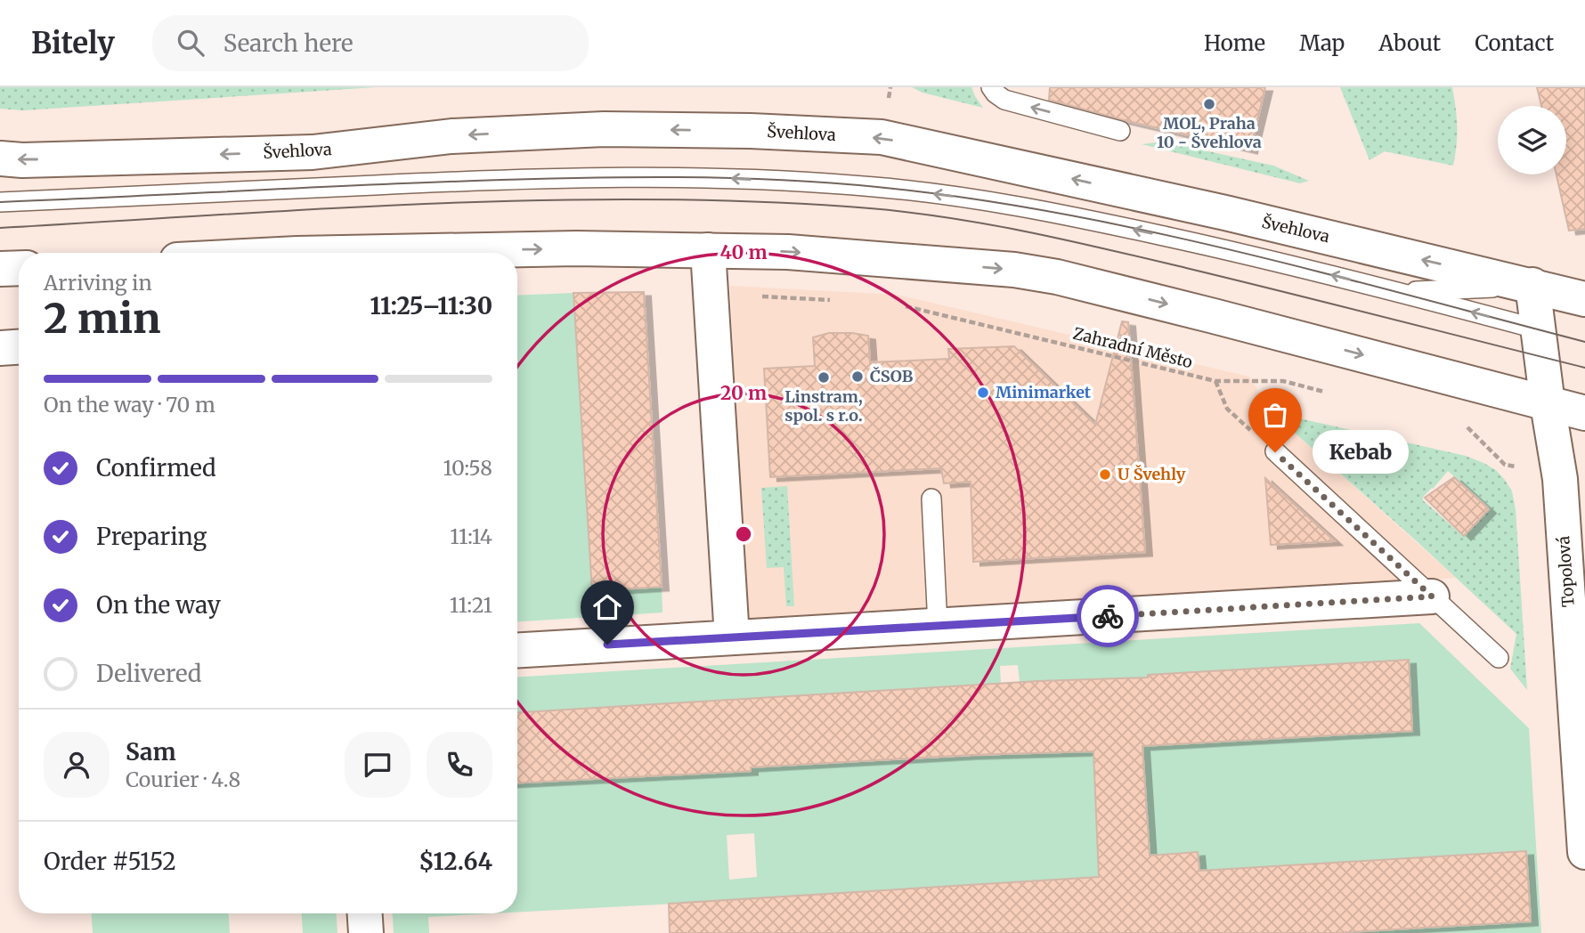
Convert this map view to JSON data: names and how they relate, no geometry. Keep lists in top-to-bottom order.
{
  "streets": {
    "main road": ["Švehlova", "Topolová"],
    "path": ["Zahradní Město"]
  },
  "crossings": [
    ["Švehlova", "Topolová"]
  ],
  "places": [
    "MOL, Praha 10 - Švehlova",
    "ČSOB",
    "Linstram, spol. s r.o.",
    "Minimarket",
    "Kebab",
    "U Švehly"
  ],
  "page": {
    "header": "Bitely",
    "search": "Search here",
    "nav": [
      "Home",
      "Map",
      "About",
      "Contact"
    ],
    "heading": ["2 min", "Arriving in", "11:25–11:30"],
    "panel": [
      "Sam",
      "Courier · 4.8",
      "Order #5152",
      "$12.64"
    ],
    "bar": "On the way · 70 m",
    "bubble": "Kebab",
    "list": [
      ["Confirmed", "10:58"],
      ["Preparing", "11:14"],
      ["On the way", "11:21"],
      "Delivered"
    ]
  },
  "rings": ["40 m", "20 m"]
}
